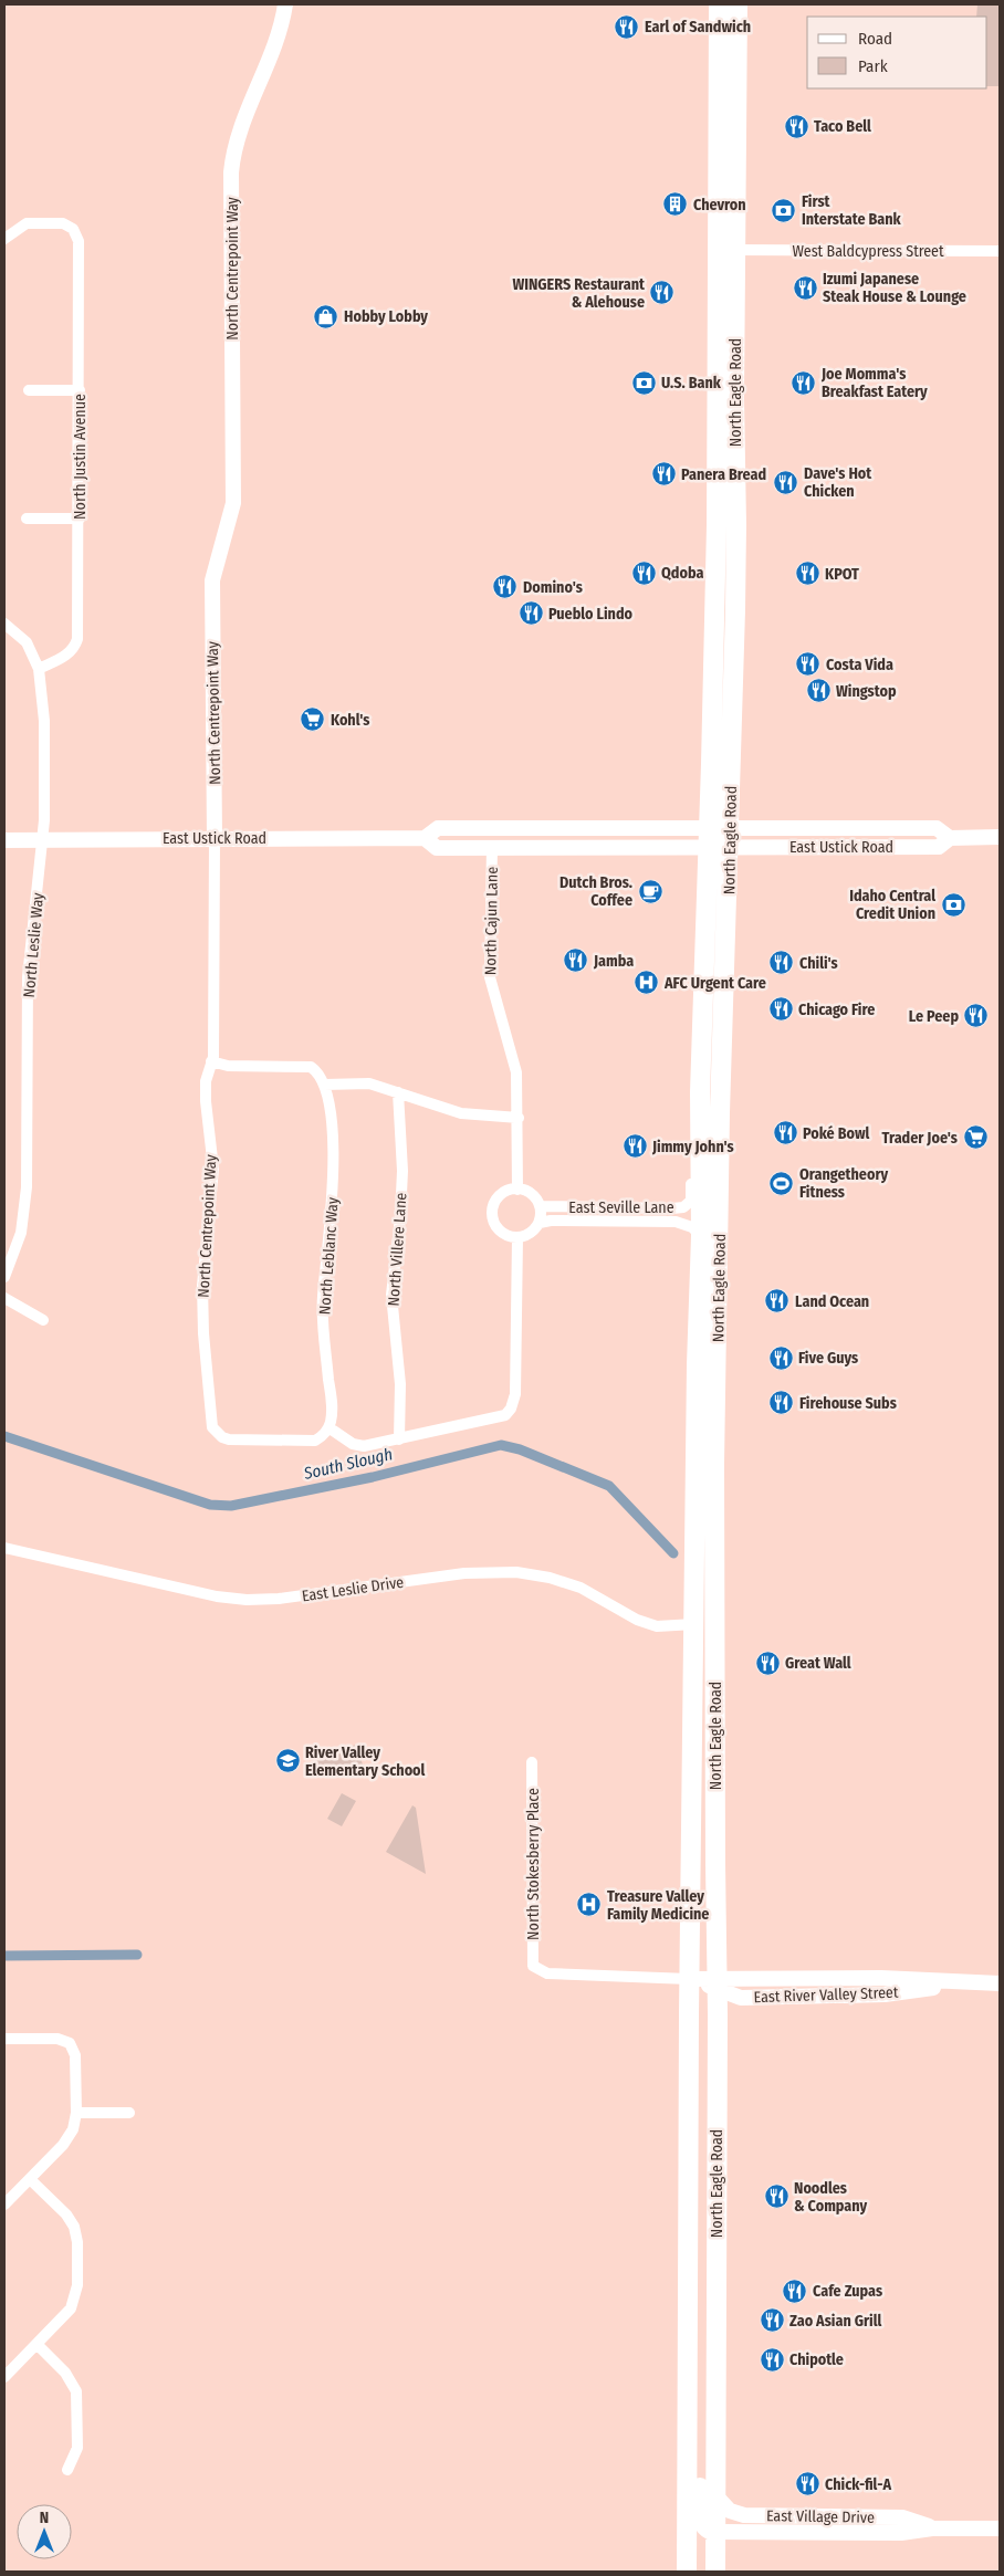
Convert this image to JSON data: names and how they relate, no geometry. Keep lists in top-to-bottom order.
{
  "streets": {
    "highway": ["North Eagle Road"],
    "street": [
      "West Baldcypress Street",
      "North Centrepoint Way",
      "North Justin Avenue",
      "East Ustick Road",
      "North Cajun Lane",
      "North Leslie Way",
      "East Seville Lane",
      "North Villere Lane",
      "North Leblanc Way",
      "East Leslie Drive",
      "North Stokesberry Place",
      "East River Valley Street",
      "East Village Drive"
    ]
  },
  "crossings": [
    ["West Baldcypress Street", "North Eagle Road"],
    ["North Centrepoint Way", "East Ustick Road"],
    ["North Centrepoint Way", "North Leblanc Way"],
    ["North Eagle Road", "East Ustick Road"],
    ["North Eagle Road", "East Seville Lane"],
    ["North Eagle Road", "East Leslie Drive"],
    ["North Eagle Road", "East River Valley Street"],
    ["North Eagle Road", "East Village Drive"],
    ["North Justin Avenue", "North Leslie Way"],
    ["East Ustick Road", "North Cajun Lane"],
    ["East Ustick Road", "North Leslie Way"],
    ["North Cajun Lane", "East Seville Lane"],
    ["North Stokesberry Place", "East River Valley Street"]
  ],
  "water": ["South Slough"],
  "places": {
    "restaurant": [
      "Earl of Sandwich",
      "Taco Bell",
      "Izumi Japanese Steak House & Lounge",
      "WINGERS Restaurant & Alehouse",
      "Joe Momma's Breakfast Eatery",
      "Panera Bread",
      "Dave's Hot Chicken",
      "Qdoba",
      "KPOT",
      "Domino's",
      "Pueblo Lindo",
      "Costa Vida",
      "Wingstop",
      "Jamba",
      "Chili's",
      "Chicago Fire",
      "Le Peep",
      "Poké Bowl",
      "Jimmy John's",
      "Land Ocean",
      "Five Guys",
      "Firehouse Subs",
      "Great Wall",
      "Noodles & Company",
      "Cafe Zupas",
      "Zao Asian Grill",
      "Chipotle",
      "Chick-fil-A"
    ],
    "building": ["Chevron"],
    "bank": ["First Interstate Bank", "U.S. Bank", "Idaho Central Credit Union"],
    "shop": ["Hobby Lobby"],
    "supermarket": ["Kohl's", "Trader Joe's"],
    "cafe": ["Dutch Bros. Coffee"],
    "hospital": ["AFC Urgent Care", "Treasure Valley Family Medicine"],
    "sports": ["Orangetheory Fitness"],
    "school or university": ["River Valley Elementary School"]
  },
  "legend": ["Road", "Park"],
  "north": "top"
}
